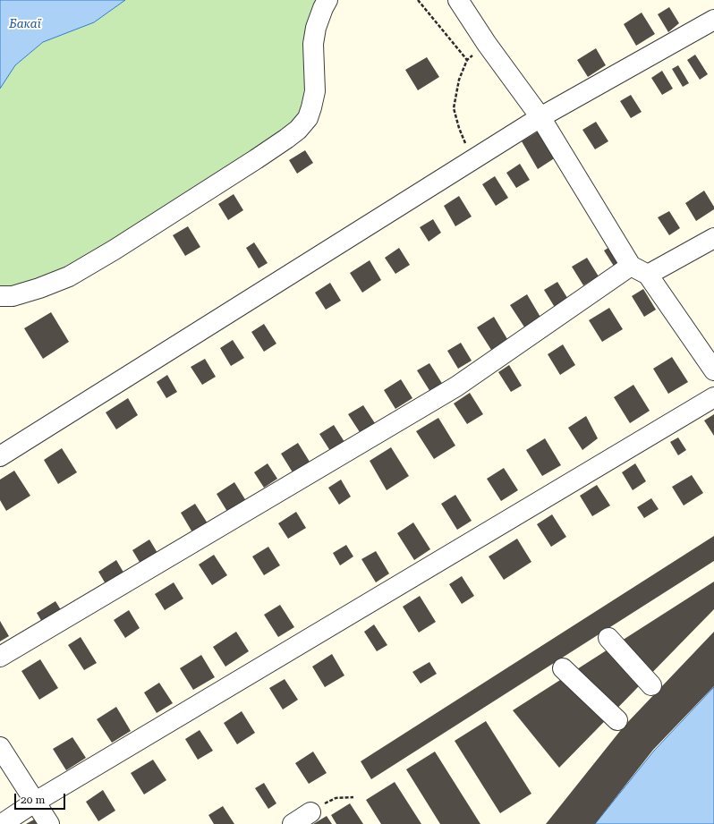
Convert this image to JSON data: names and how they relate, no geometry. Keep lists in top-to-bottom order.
{
  "water": ["Бакаї"],
  "scale_bar": "20 m"
}
